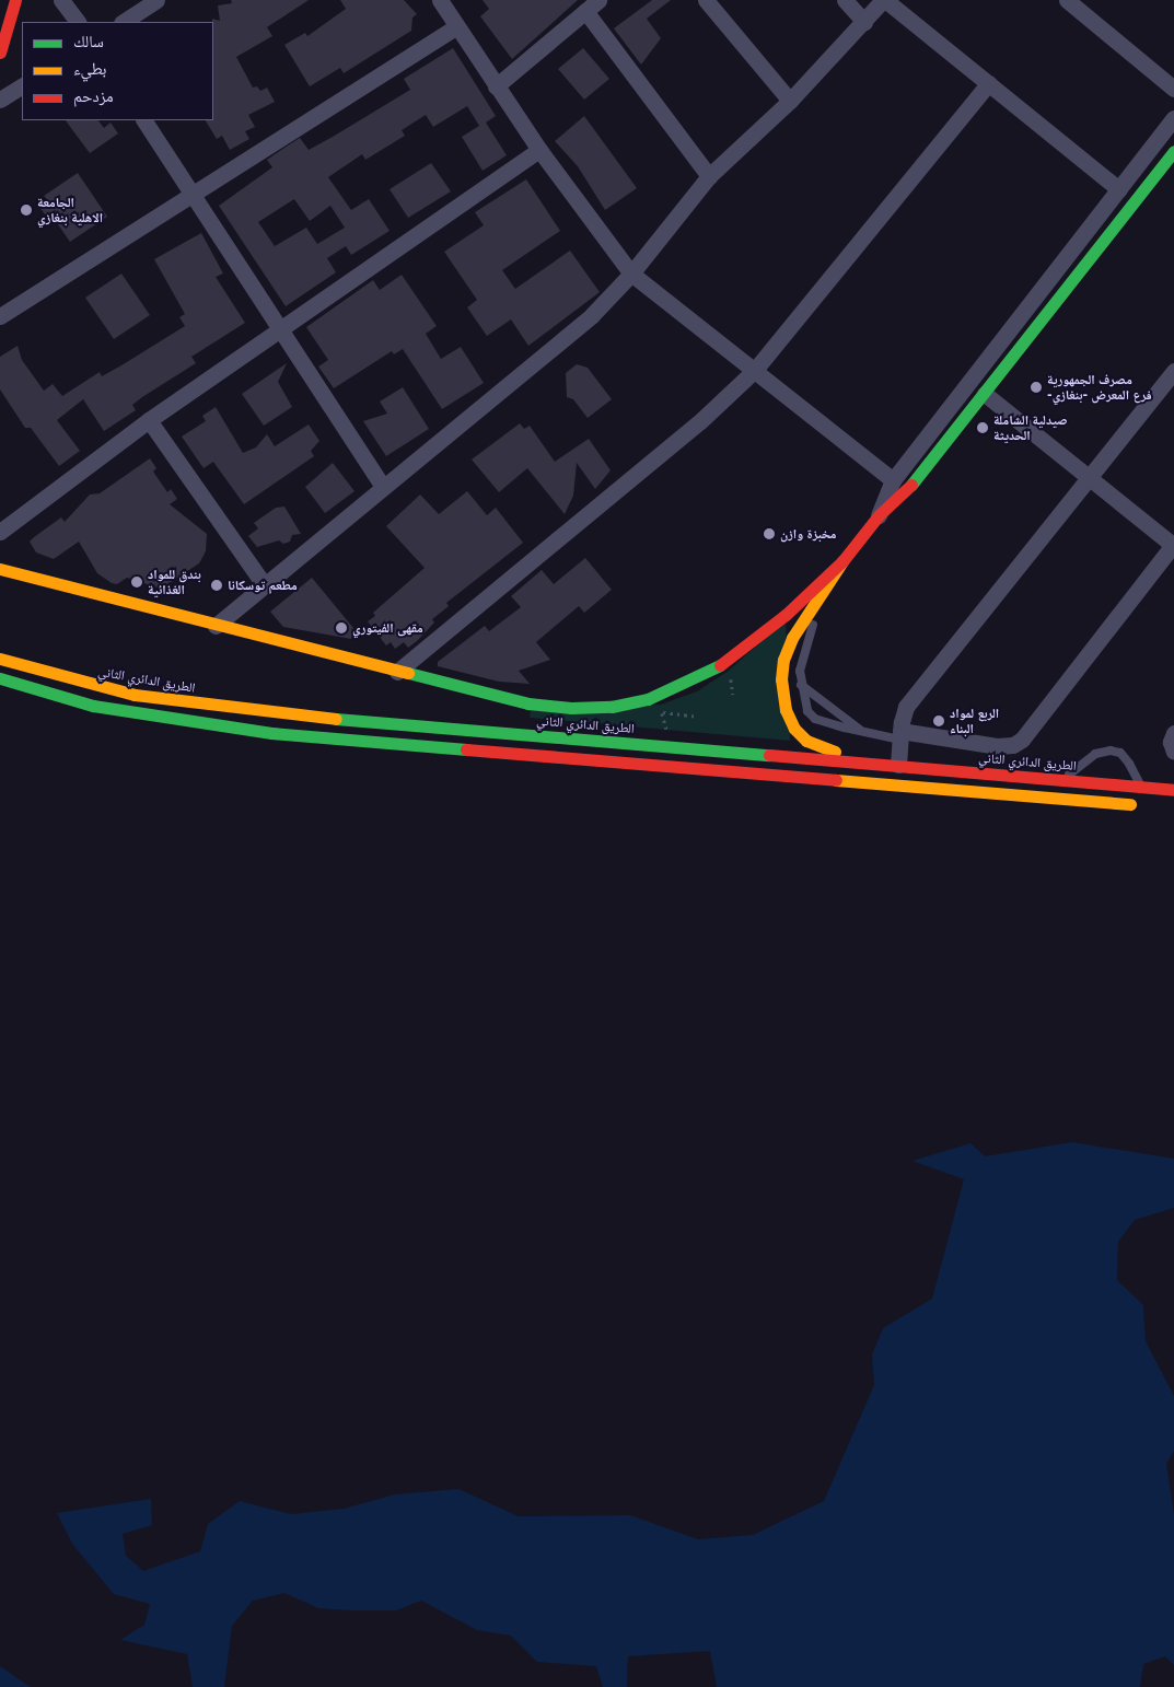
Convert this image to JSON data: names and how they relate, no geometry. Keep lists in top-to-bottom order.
{
  "streets": {
    "main road": ["الطريق الدائري الثاني"]
  },
  "places": [
    "الجامعة الاهلية بنغازي",
    "مصرف الجمهورية -فرع المعرض -بنغازي",
    "صيدلية الشاملة الحديثة",
    "مخبزة وازن",
    "بندق للمواد الغذائية",
    "مطعم توسكانا",
    "مقهى الفيتوري",
    "الربع لمواد البناء"
  ],
  "legend": ["سالك", "بطيء", "مزدحم"]
}
